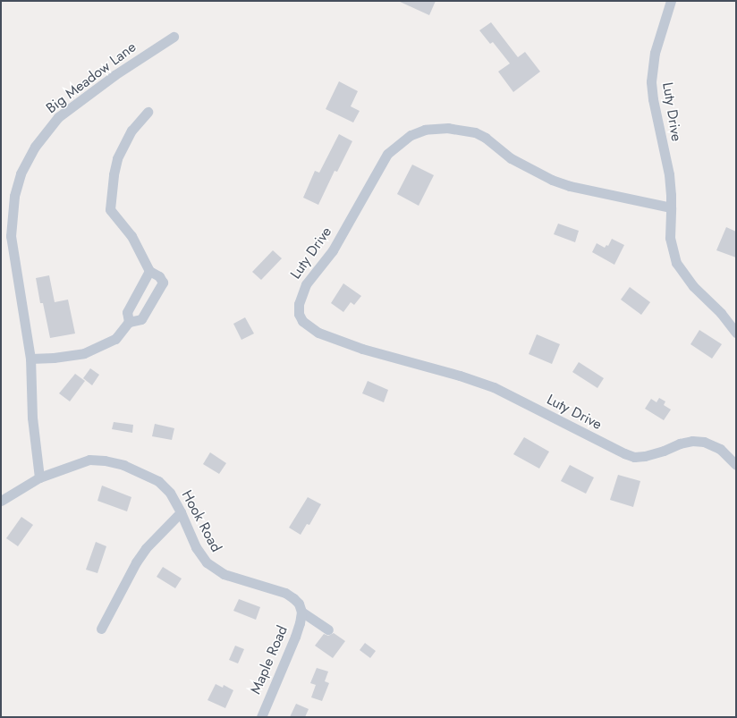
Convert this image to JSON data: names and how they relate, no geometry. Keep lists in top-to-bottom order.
{
  "streets": {
    "street": [
      "Big Meadow Lane",
      "Luty Drive",
      "Hook Road",
      "Maple Road"
    ]
  },
  "crossings": [
    ["Big Meadow Lane", "Hook Road"],
    ["Hook Road", "Maple Road"]
  ]
}
